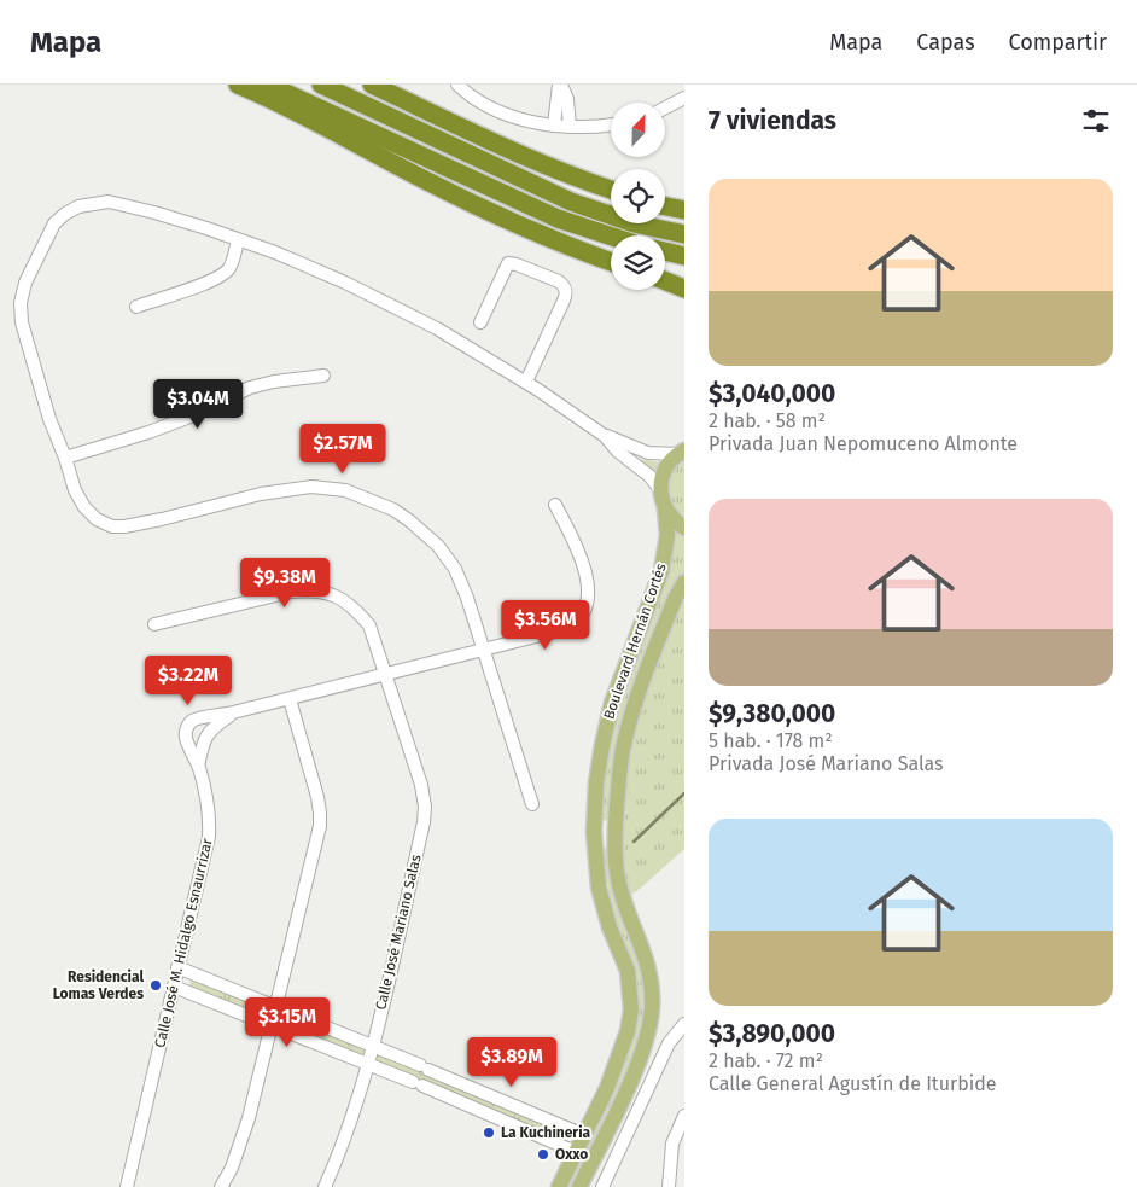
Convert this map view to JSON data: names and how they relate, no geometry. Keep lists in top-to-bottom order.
{
  "streets": {
    "main road": ["Boulevard Hernán Cortés"],
    "street": ["Calle José Mariano Salas", "Calle José M. Hidalgo Esnaurrizar"]
  },
  "crossings": [
    ["Calle José Mariano Salas", "Calle José M. Hidalgo Esnaurrizar"]
  ],
  "places": ["Residencial Lomas Verdes", "La Kuchineria", "Oxxo"],
  "north": "top",
  "page": {
    "header": "Mapa",
    "nav": ["Mapa", "Capas", "Compartir"],
    "heading": "7 viviendas",
    "list": [
      {
        "name": "$3,040,000",
        "note": "2 hab. · 58 m² · Privada Juan Nepomuceno Almonte"
      },
      {
        "name": "$9,380,000",
        "note": "5 hab. · 178 m² · Privada José Mariano Salas"
      },
      {
        "name": "$3,890,000",
        "note": "2 hab. · 72 m² · Calle General Agustín de Iturbide"
      }
    ],
    "price": [
      "$3.04M",
      "$2.57M",
      "$9.38M",
      "$3.56M",
      "$3.22M",
      "$3.15M",
      "$3.89M"
    ]
  }
}
